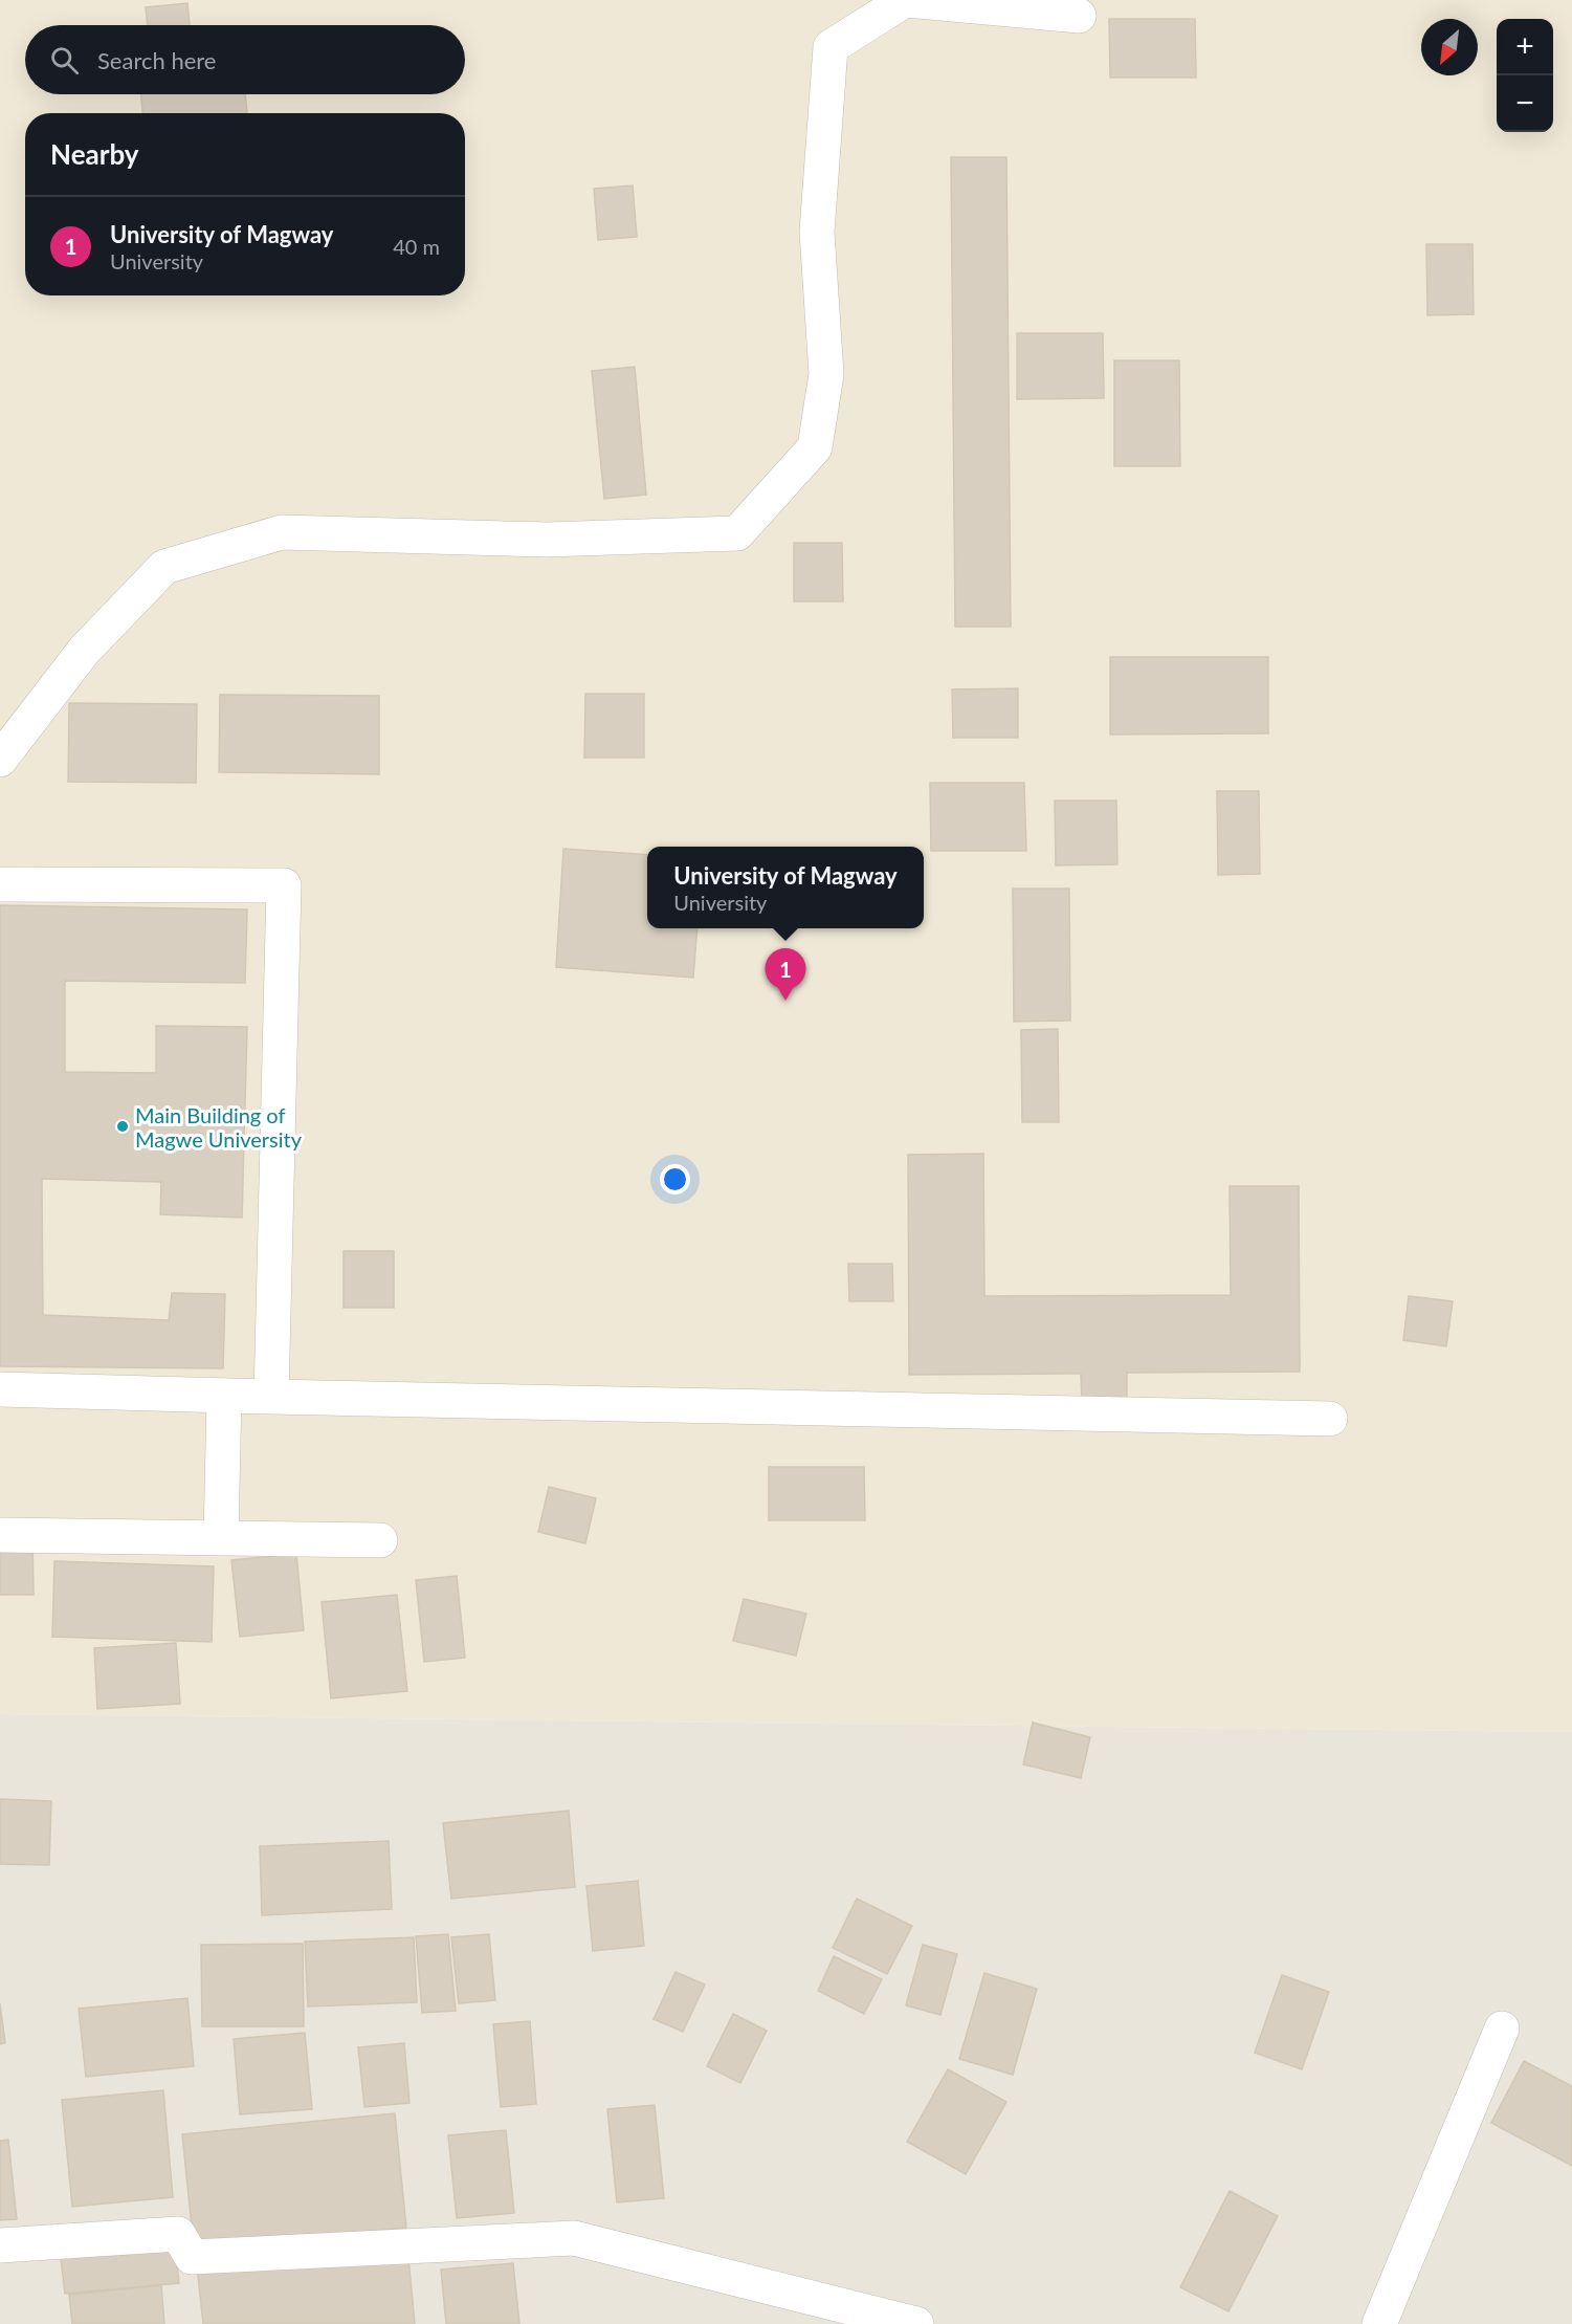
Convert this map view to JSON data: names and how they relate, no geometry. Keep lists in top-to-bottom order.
{
  "places": ["Main Building of Magwe University"],
  "north": "bottom left",
  "page": {
    "map_buttons": ["+", "−"],
    "search": "Search here",
    "heading": "Nearby",
    "list": [
      {
        "mark": "1",
        "name": "University of Magway",
        "note": "University",
        "value": "40 m"
      }
    ],
    "popup": ["University of Magway", "University"],
    "pins": "1"
  }
}
